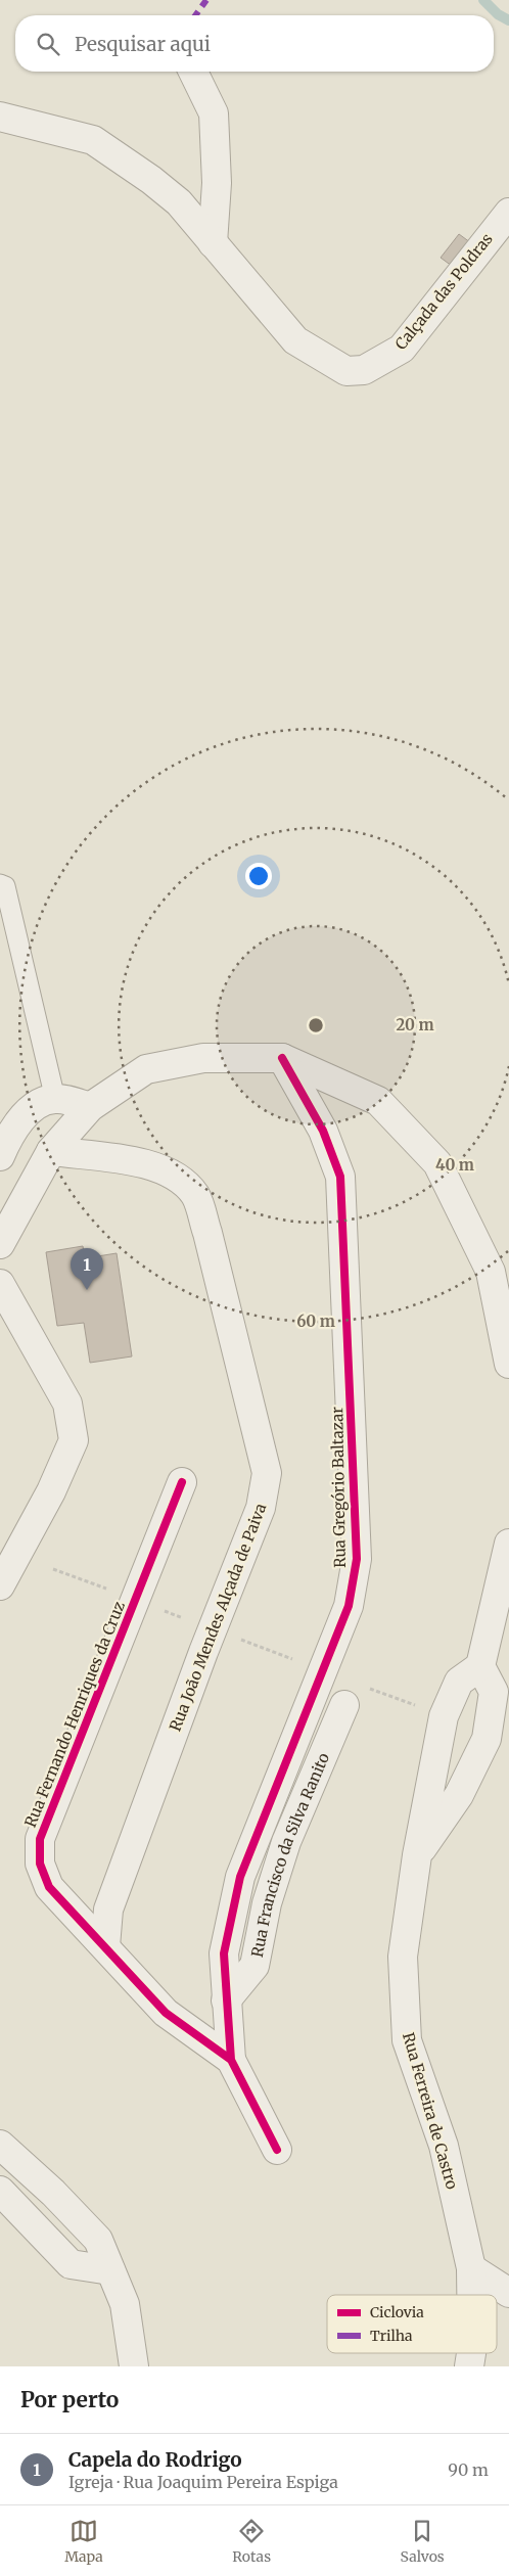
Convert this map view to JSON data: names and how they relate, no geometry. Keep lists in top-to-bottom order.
{
  "streets": {
    "street": [
      "Calçada das Poldras",
      "Rua Gregório Baltazar",
      "Rua João Mendes Alçada de Paiva",
      "Rua Fernando Henriques da Cruz",
      "Rua Francisco da Silva Ranito",
      "Rua Ferreira de Castro"
    ]
  },
  "crossings": [
    ["Rua Gregório Baltazar", "Rua Fernando Henriques da Cruz"],
    ["Rua Gregório Baltazar", "Rua Francisco da Silva Ranito"],
    ["Rua João Mendes Alçada de Paiva", "Rua Fernando Henriques da Cruz"]
  ],
  "legend": ["Ciclovia", "Trilha"],
  "page": {
    "search": "Pesquisar aqui",
    "pins": "1",
    "heading": "Por perto",
    "list": [
      {
        "mark": "1",
        "name": "Capela do Rodrigo",
        "note": "Igreja · Rua Joaquim Pereira Espiga",
        "value": "90 m"
      }
    ],
    "nav": ["Mapa", "Rotas", "Salvos"]
  },
  "rings": ["20 m", "40 m", "60 m"]
}
